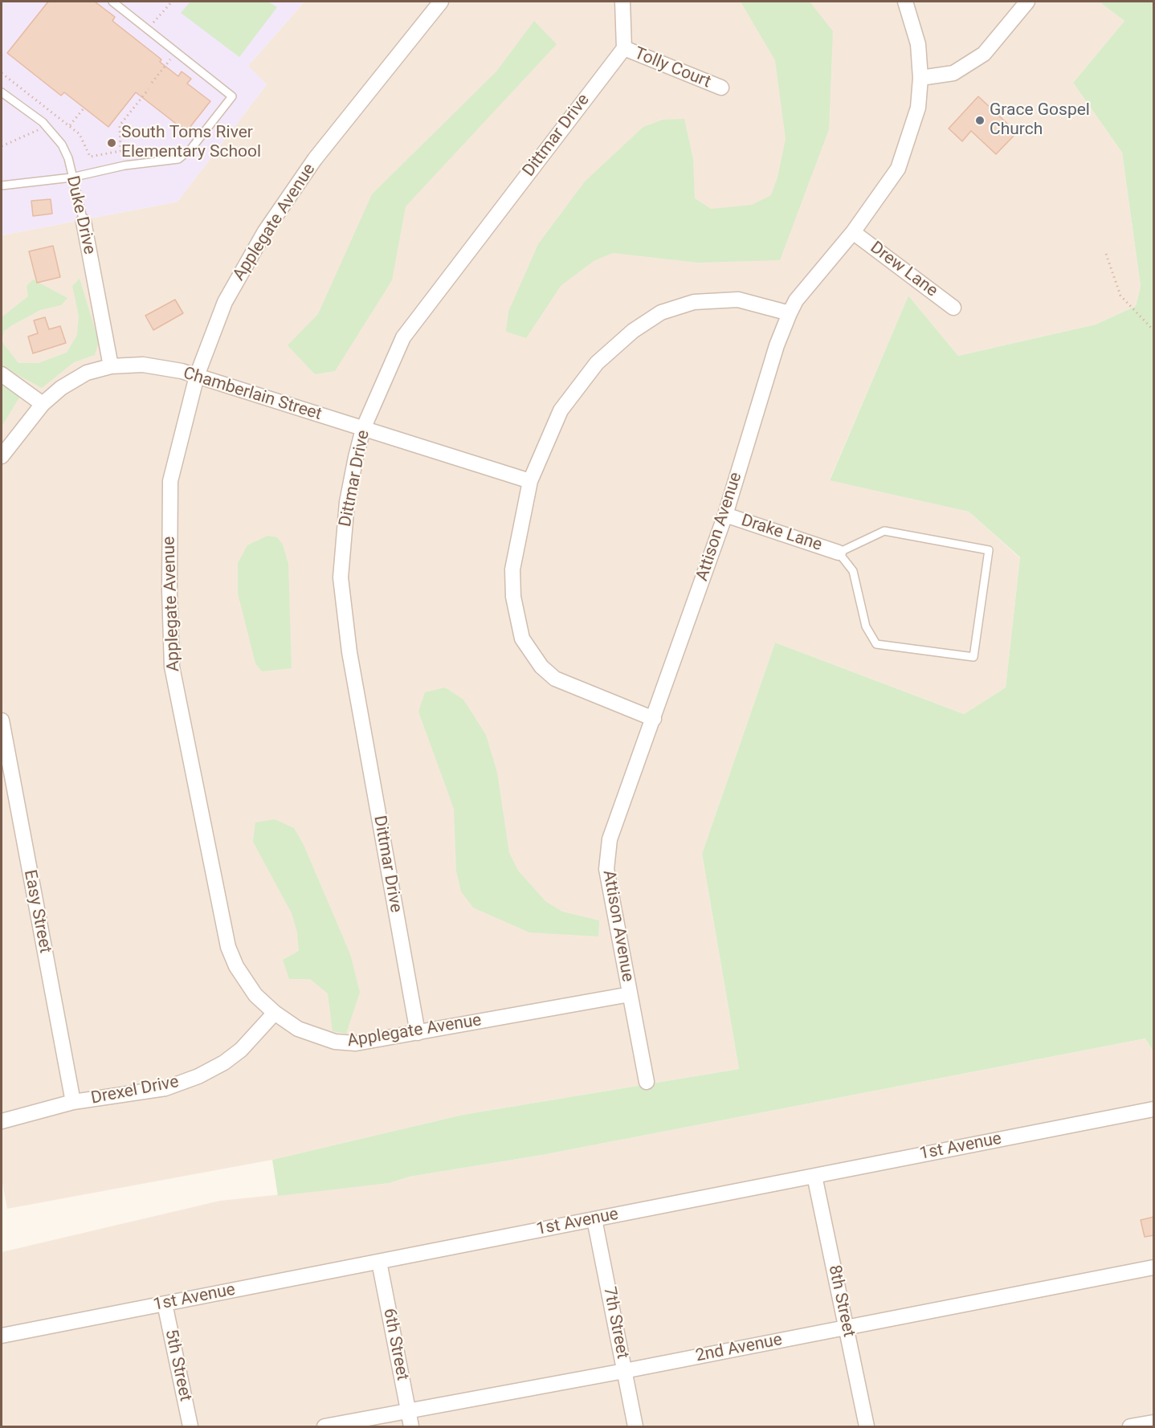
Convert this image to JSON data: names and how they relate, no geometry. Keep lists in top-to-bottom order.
{
  "streets": {
    "street": [
      "Tolly Court",
      "Dittmar Drive",
      "Duke Drive",
      "Applegate Avenue",
      "Drew Lane",
      "Chamberlain Street",
      "Attison Avenue",
      "Drake Lane",
      "Easy Street",
      "Drexel Drive",
      "1st Avenue",
      "8th Street",
      "7th Street",
      "6th Street",
      "2nd Avenue",
      "5th Street"
    ]
  },
  "crossings": [
    ["Tolly Court", "Dittmar Drive"],
    ["Dittmar Drive", "Applegate Avenue"],
    ["Dittmar Drive", "Chamberlain Street"],
    ["Duke Drive", "Chamberlain Street"],
    ["Applegate Avenue", "Chamberlain Street"],
    ["Applegate Avenue", "Attison Avenue"],
    ["Applegate Avenue", "Drexel Drive"],
    ["Drew Lane", "Attison Avenue"],
    ["Attison Avenue", "Drake Lane"],
    ["Easy Street", "Drexel Drive"],
    ["1st Avenue", "8th Street"],
    ["1st Avenue", "7th Street"],
    ["1st Avenue", "6th Street"],
    ["1st Avenue", "5th Street"],
    ["8th Street", "2nd Avenue"],
    ["7th Street", "2nd Avenue"],
    ["6th Street", "2nd Avenue"]
  ],
  "places": ["Grace Gospel Church", "South Toms River Elementary School"]
}
